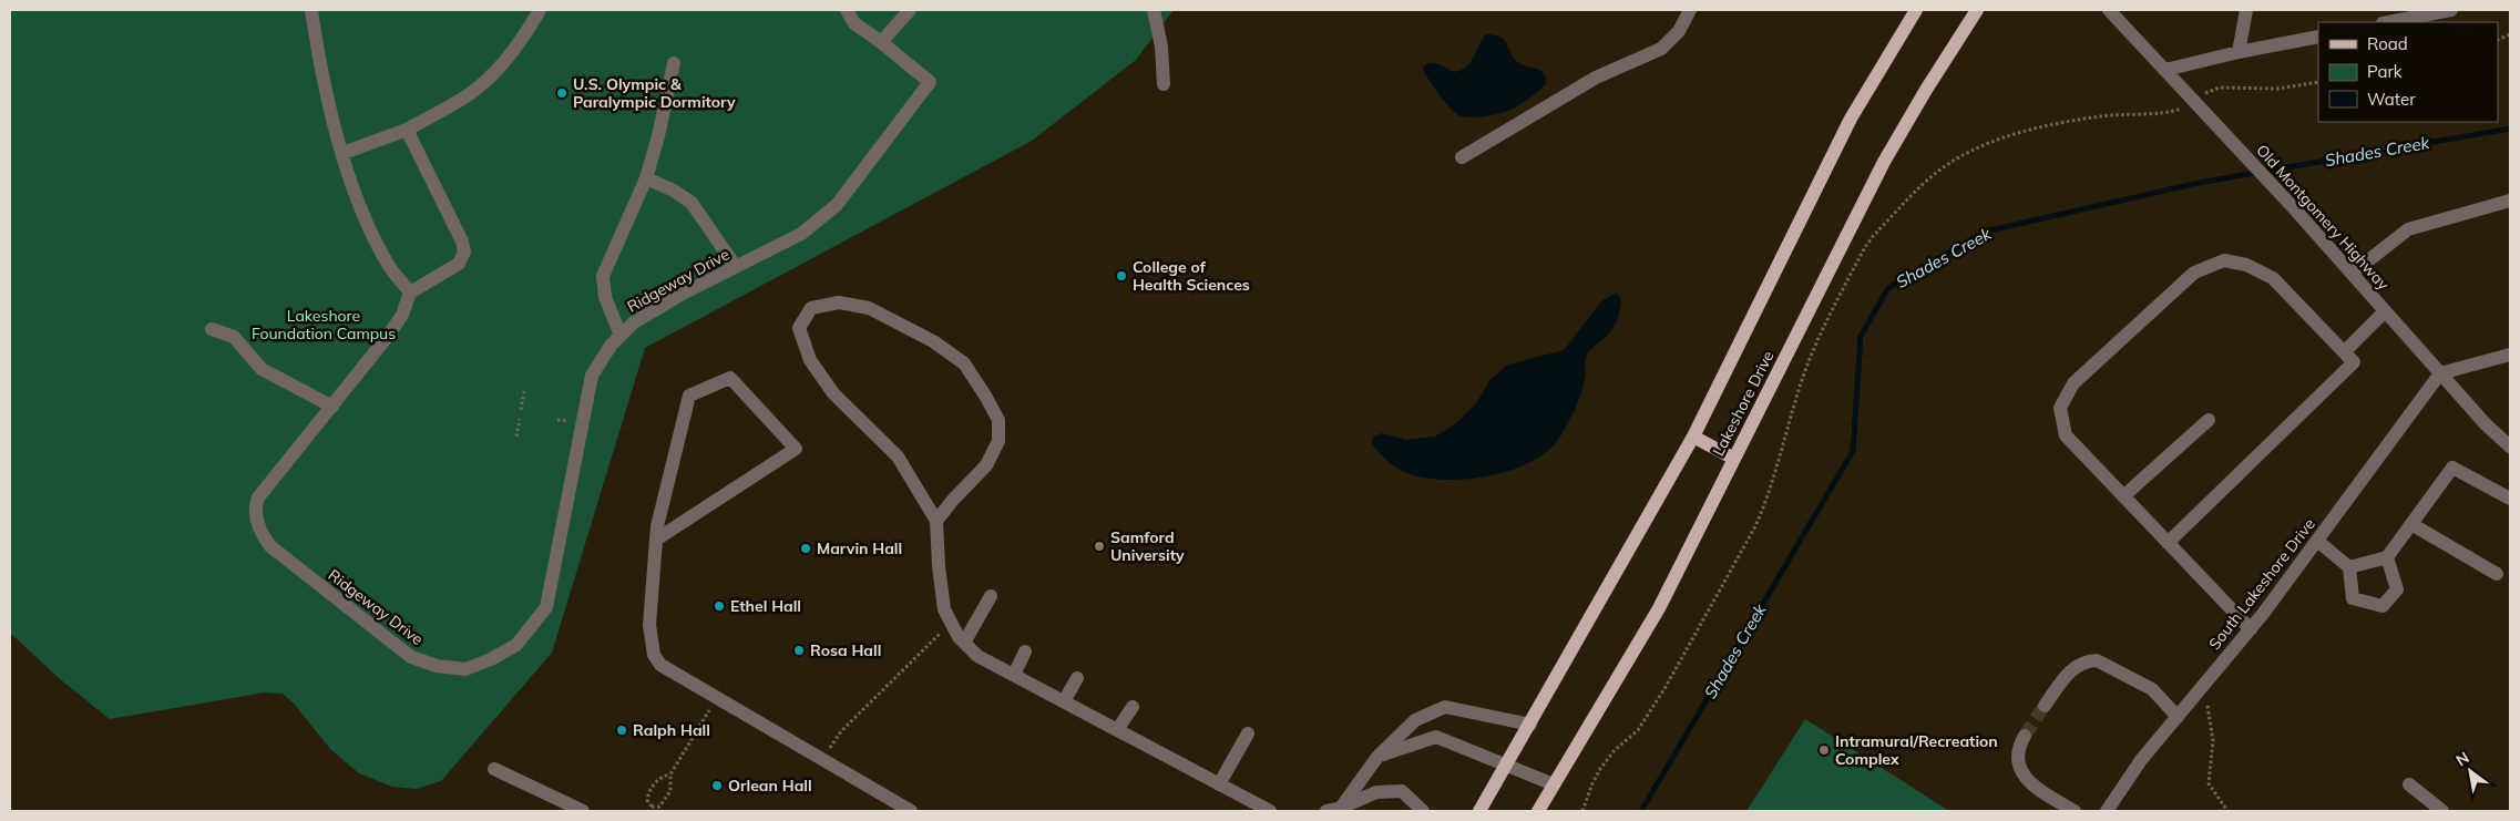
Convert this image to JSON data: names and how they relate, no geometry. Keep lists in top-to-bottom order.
{
  "streets": {
    "main road": ["Lakeshore Drive"],
    "street": ["Old Montgomery Highway", "Ridgeway Drive", "South Lakeshore Drive"]
  },
  "crossings": [
    ["Old Montgomery Highway", "South Lakeshore Drive"]
  ],
  "water": ["Shades Creek"],
  "parks": ["Lakeshore Foundation Campus"],
  "places": [
    "U.S. Olympic & Paralympic Dormitory",
    "College of Health Sciences",
    "Samford University",
    "Marvin Hall",
    "Ethel Hall",
    "Rosa Hall",
    "Ralph Hall",
    "Intramural/Recreation Complex",
    "Orlean Hall"
  ],
  "legend": ["Road", "Park", "Water"],
  "north": "top left"
}
